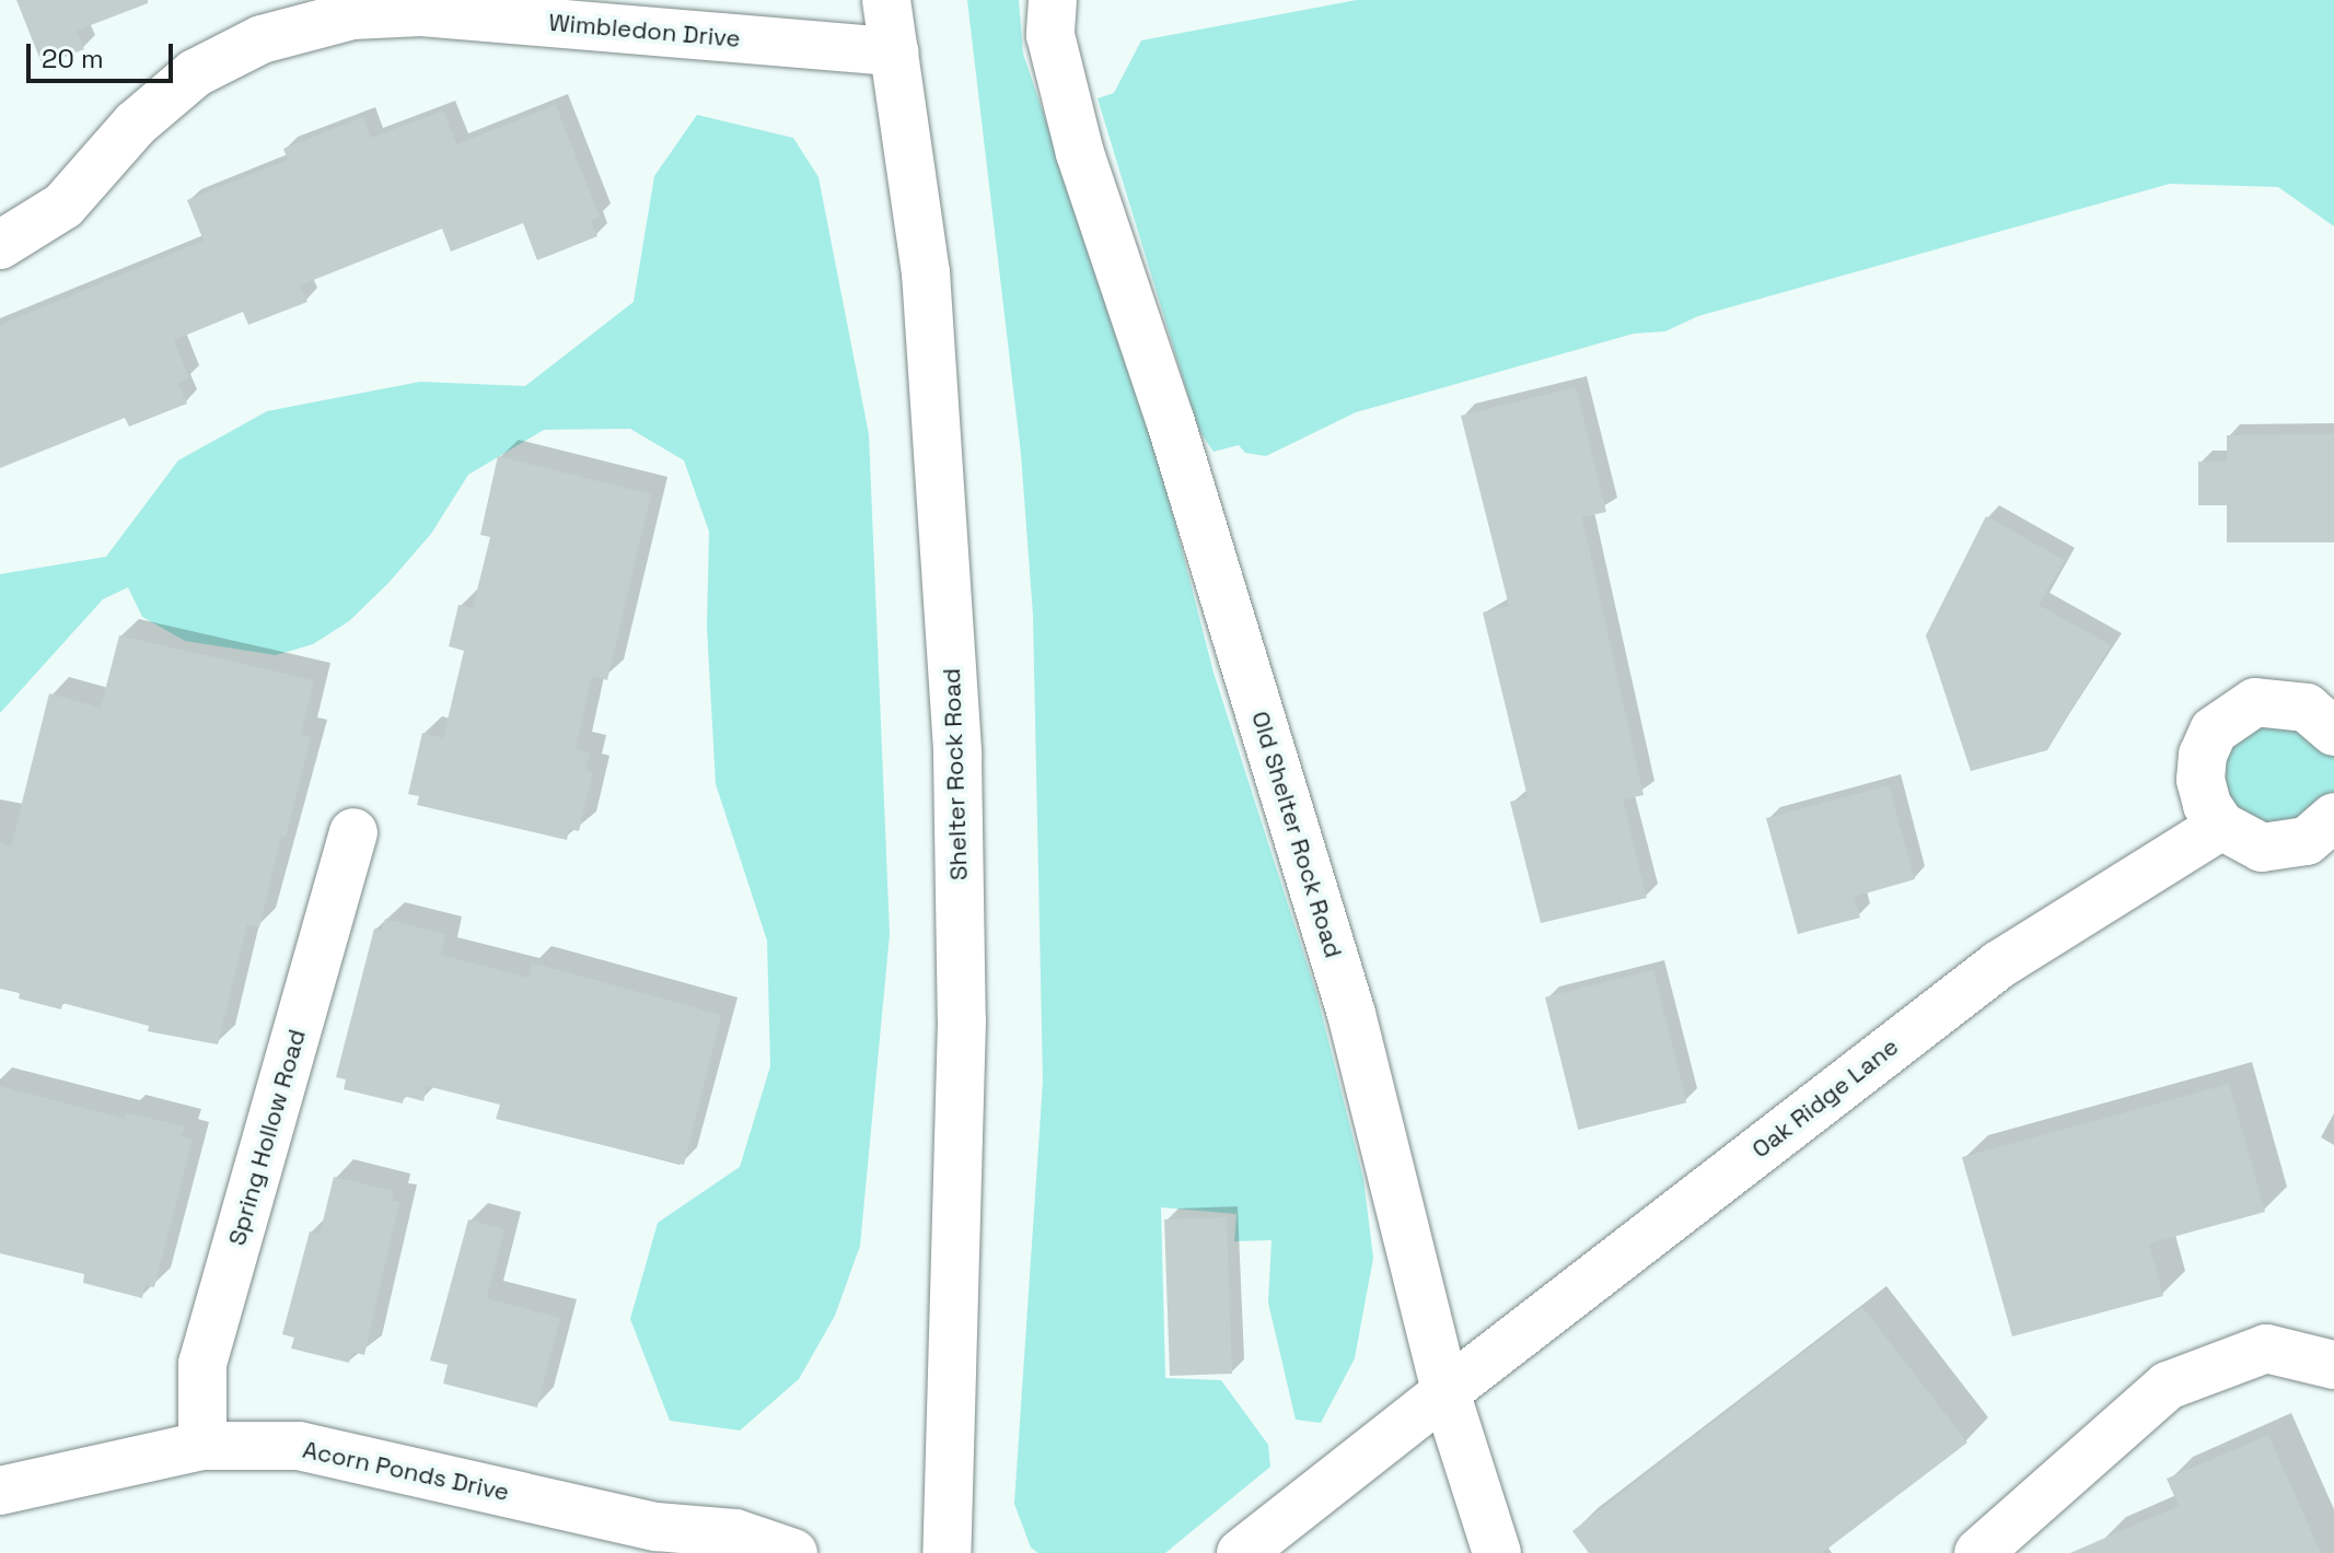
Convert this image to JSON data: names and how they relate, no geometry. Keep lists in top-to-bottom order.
{
  "streets": {
    "street": [
      "Wimbledon Drive",
      "Shelter Rock Road",
      "Old Shelter Rock Road",
      "Oak Ridge Lane",
      "Spring Hollow Road",
      "Acorn Ponds Drive"
    ]
  },
  "crossings": [
    ["Wimbledon Drive", "Shelter Rock Road"],
    ["Old Shelter Rock Road", "Oak Ridge Lane"],
    ["Spring Hollow Road", "Acorn Ponds Drive"]
  ],
  "scale_bar": "20 m"
}
